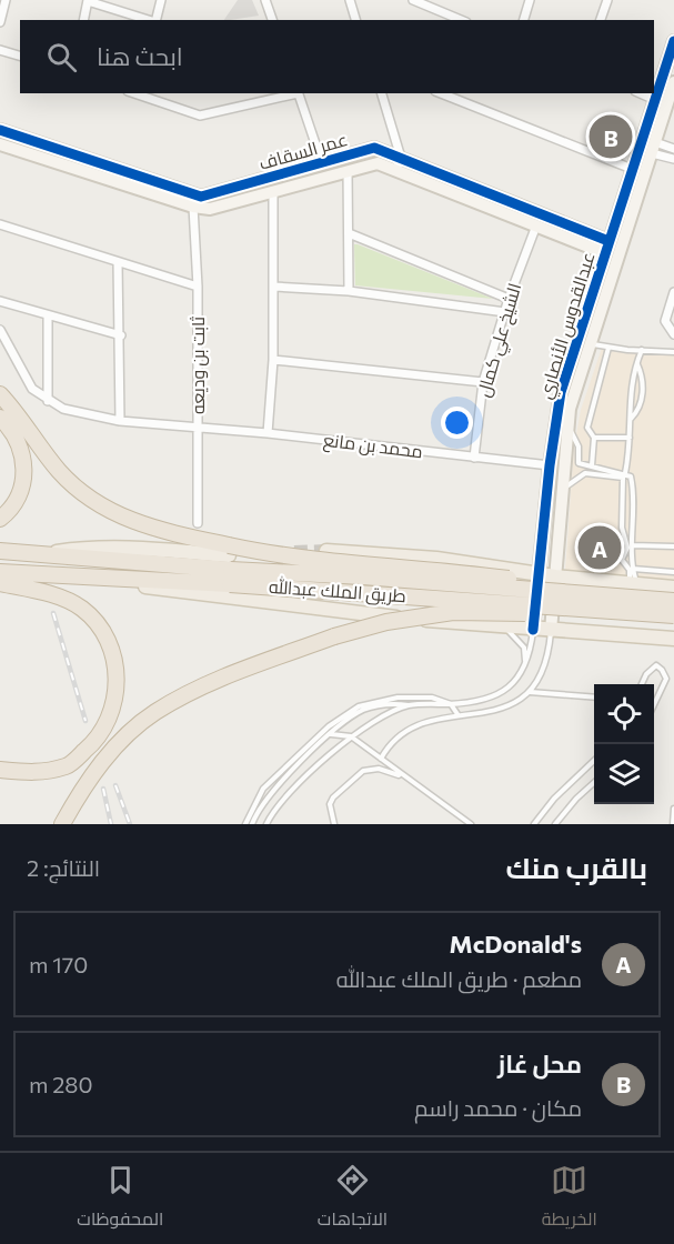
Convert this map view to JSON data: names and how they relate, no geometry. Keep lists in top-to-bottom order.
{
  "streets": {
    "highway": ["طريق الملك عبدالله"],
    "street": [
      "عمر السقاف",
      "عبدالقدوس الأنصاري",
      "الشيخ علي كمال",
      "ثابت بن وديعه",
      "محمد بن مانع"
    ]
  },
  "crossings": [
    ["عمر السقاف", "عبدالقدوس الأنصاري"],
    ["عمر السقاف", "الشيخ علي كمال"],
    ["عمر السقاف", "ثابت بن وديعه"],
    ["عبدالقدوس الأنصاري", "محمد بن مانع"],
    ["الشيخ علي كمال", "محمد بن مانع"],
    ["ثابت بن وديعه", "محمد بن مانع"]
  ],
  "page": {
    "search": "ابحث هنا",
    "pins": ["B", "A"],
    "heading": ["بالقرب منك", "النتائج: 2"],
    "list": [
      {
        "mark": "A",
        "name": "McDonald's",
        "note": "مطعم · طريق الملك عبدالله",
        "value": "170 m"
      },
      {
        "mark": "B",
        "name": "محل غاز",
        "note": "مكان · محمد راسم",
        "value": "280 m"
      }
    ],
    "nav": ["الخريطة", "الاتجاهات", "المحفوظات"]
  }
}
